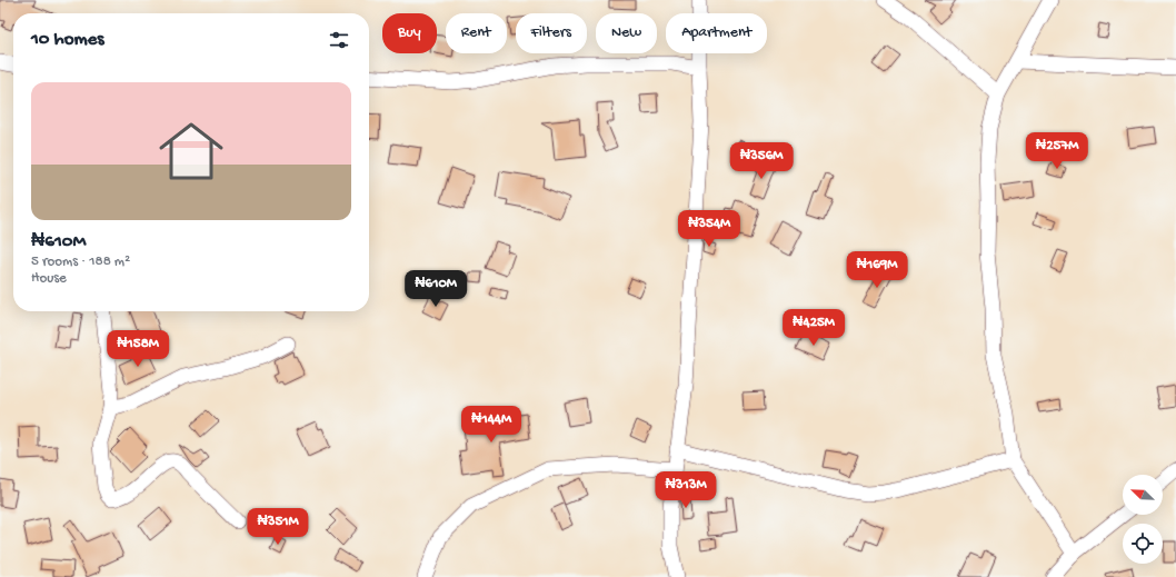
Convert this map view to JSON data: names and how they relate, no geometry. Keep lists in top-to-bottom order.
{
  "north": "top left",
  "page": {
    "chip": [
      "Buy",
      "Rent",
      "Filters",
      "New",
      "Apartment"
    ],
    "heading": "10 homes",
    "list": [
      {
        "name": "₦610M",
        "note": "5 rooms · 188 m² · House"
      }
    ],
    "price": [
      "₦257M",
      "₦356M",
      "₦354M",
      "₦169M",
      "₦610M",
      "₦425M",
      "₦158M",
      "₦144M",
      "₦313M",
      "₦351M"
    ]
  }
}
